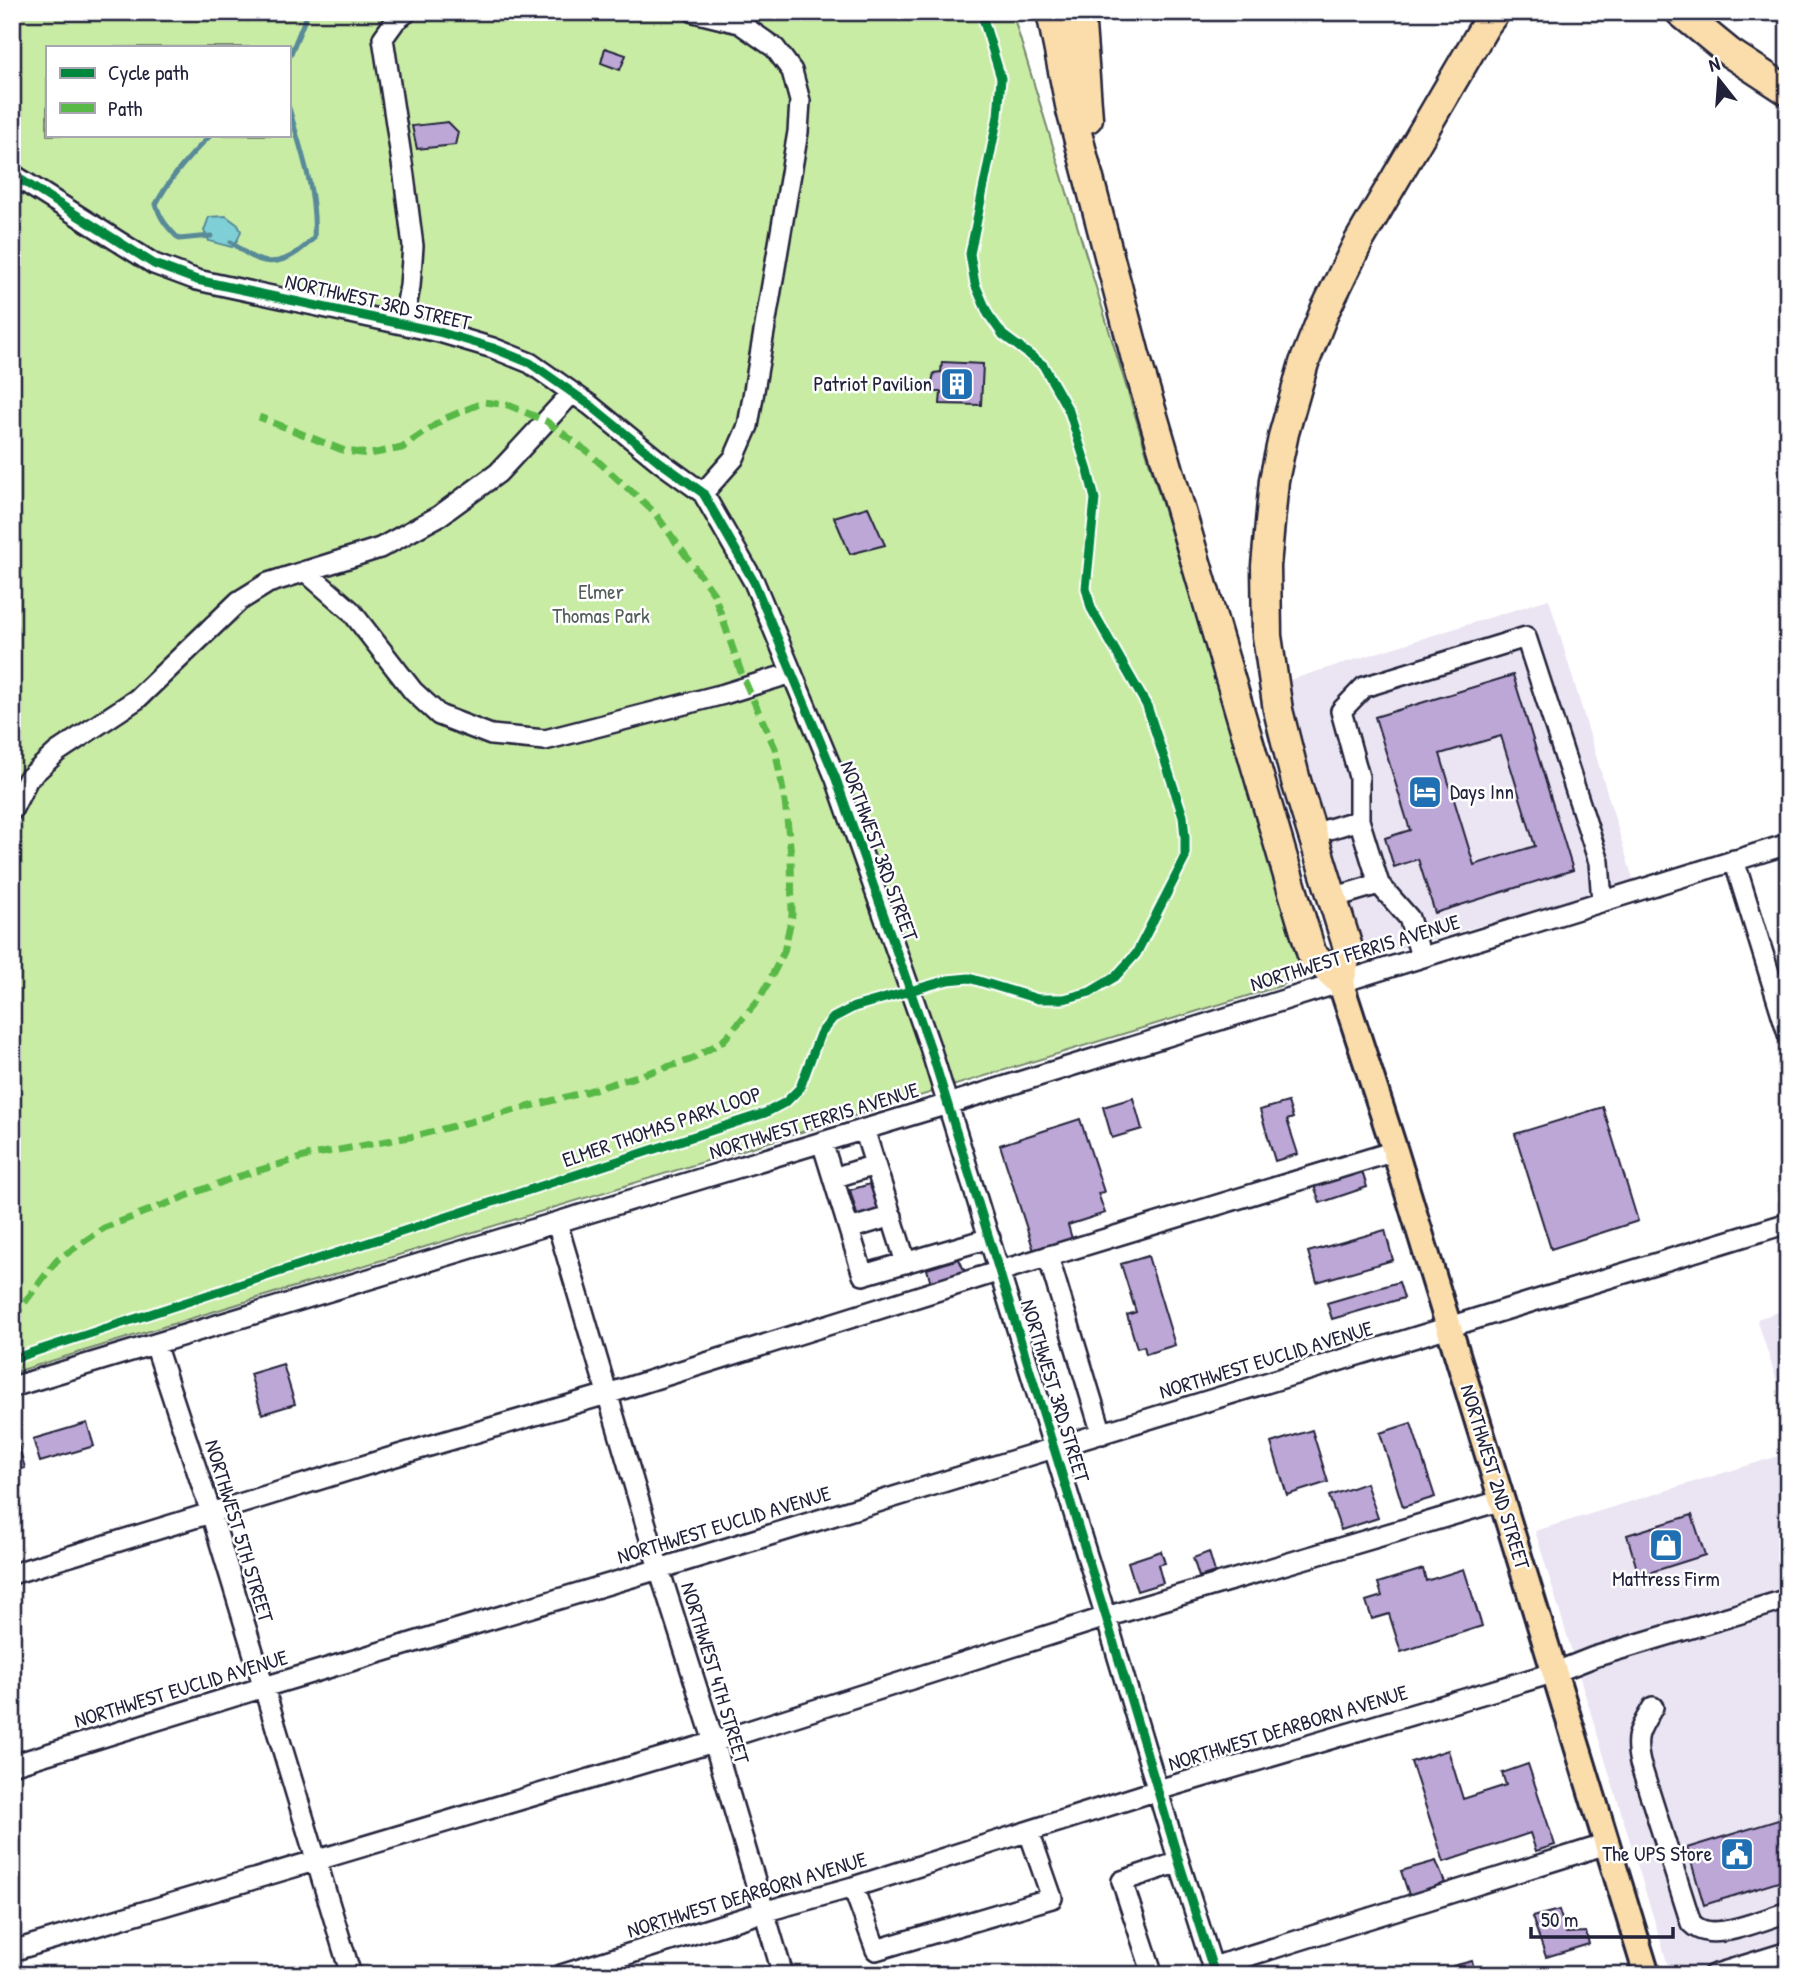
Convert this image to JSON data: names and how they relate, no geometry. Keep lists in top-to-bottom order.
{
  "streets": {
    "main road": ["NORTHWEST 2ND STREET"],
    "street": [
      "NORTHWEST 3RD STREET",
      "NORTHWEST FERRIS AVENUE",
      "NORTHWEST EUCLID AVENUE",
      "NORTHWEST 5TH STREET",
      "NORTHWEST 4TH STREET",
      "NORTHWEST DEARBORN AVENUE"
    ],
    "cycle path": ["ELMER THOMAS PARK LOOP"]
  },
  "crossings": [
    ["NORTHWEST 3RD STREET", "NORTHWEST FERRIS AVENUE"],
    ["NORTHWEST 3RD STREET", "NORTHWEST EUCLID AVENUE"],
    ["NORTHWEST 3RD STREET", "NORTHWEST DEARBORN AVENUE"],
    ["NORTHWEST FERRIS AVENUE", "NORTHWEST 2ND STREET"],
    ["NORTHWEST FERRIS AVENUE", "NORTHWEST 5TH STREET"],
    ["NORTHWEST FERRIS AVENUE", "NORTHWEST 4TH STREET"],
    ["NORTHWEST EUCLID AVENUE", "NORTHWEST 2ND STREET"],
    ["NORTHWEST EUCLID AVENUE", "NORTHWEST 5TH STREET"],
    ["NORTHWEST EUCLID AVENUE", "NORTHWEST 4TH STREET"],
    ["NORTHWEST 2ND STREET", "NORTHWEST DEARBORN AVENUE"],
    ["NORTHWEST 4TH STREET", "NORTHWEST DEARBORN AVENUE"]
  ],
  "parks": ["Elmer Thomas Park"],
  "places": {
    "building": ["Patriot Pavilion"],
    "hotel": ["Days Inn"],
    "shop": ["Mattress Firm"],
    "public building": ["The UPS Store"]
  },
  "legend": ["Cycle path", "Path"],
  "scale_bar": "50 m",
  "north": "top"
}
